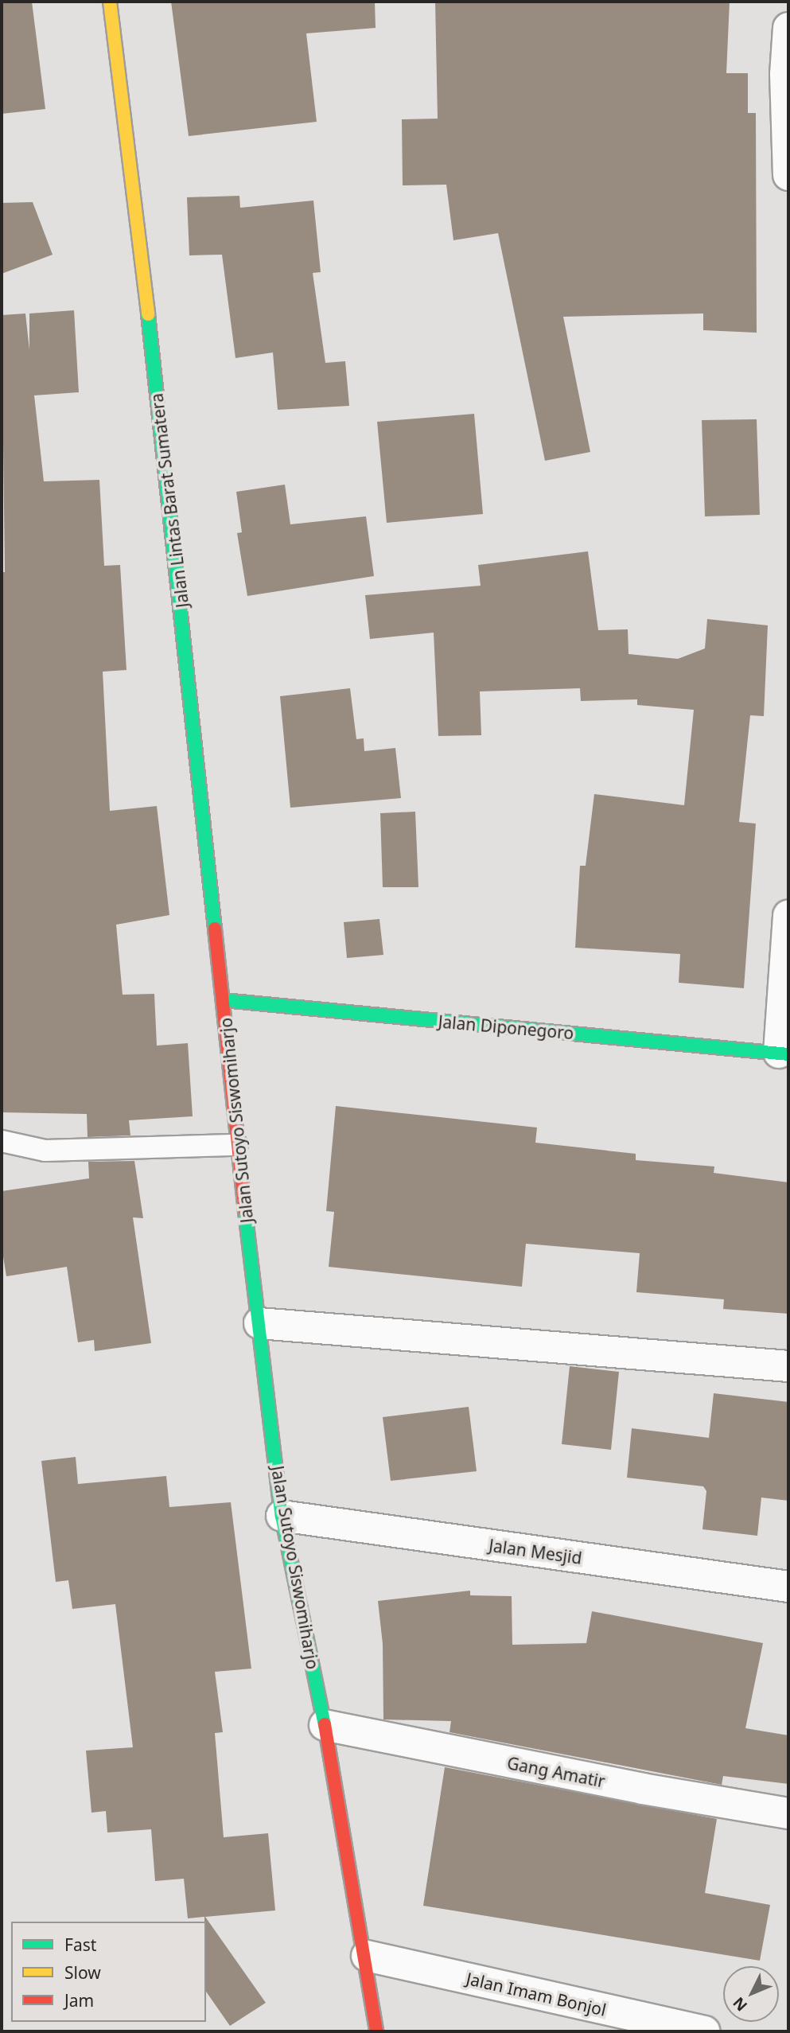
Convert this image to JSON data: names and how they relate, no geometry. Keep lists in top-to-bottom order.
{
  "streets": {
    "main road": ["Jalan Lintas Barat Sumatera", "Jalan Diponegoro", "Jalan Sutoyo Siswomiharjo"],
    "street": ["Jalan Mesjid", "Gang Amatir", "Jalan Imam Bonjol"]
  },
  "crossings": [
    ["Jalan Lintas Barat Sumatera", "Jalan Diponegoro"],
    ["Jalan Lintas Barat Sumatera", "Jalan Sutoyo Siswomiharjo"],
    ["Jalan Diponegoro", "Jalan Sutoyo Siswomiharjo"],
    ["Jalan Sutoyo Siswomiharjo", "Jalan Mesjid"],
    ["Jalan Sutoyo Siswomiharjo", "Gang Amatir"],
    ["Jalan Sutoyo Siswomiharjo", "Jalan Imam Bonjol"]
  ],
  "legend": ["Fast", "Slow", "Jam"],
  "north": "bottom left"
}
